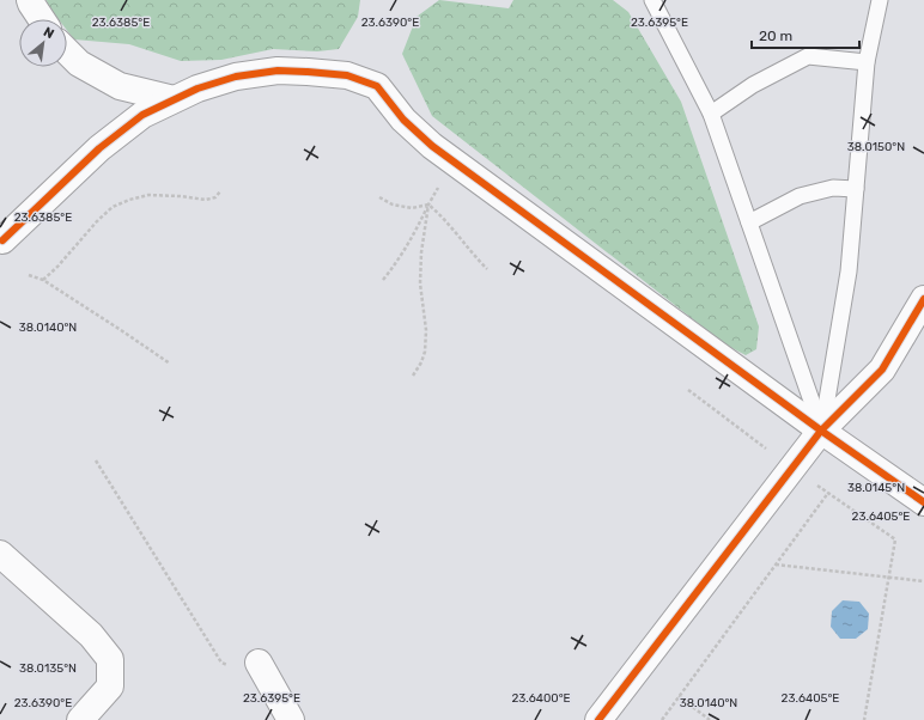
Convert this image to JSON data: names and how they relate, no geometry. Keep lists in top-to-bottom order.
{
  "scale_bar": "20 m",
  "north": "top right",
  "coordinates": [
    "23.6385°E",
    "23.6390°E",
    "23.6395°E",
    "38.0150°N",
    "38.0140°N",
    "38.0145°N",
    "23.6405°E",
    "38.0135°N",
    "23.6400°E"
  ]
}
